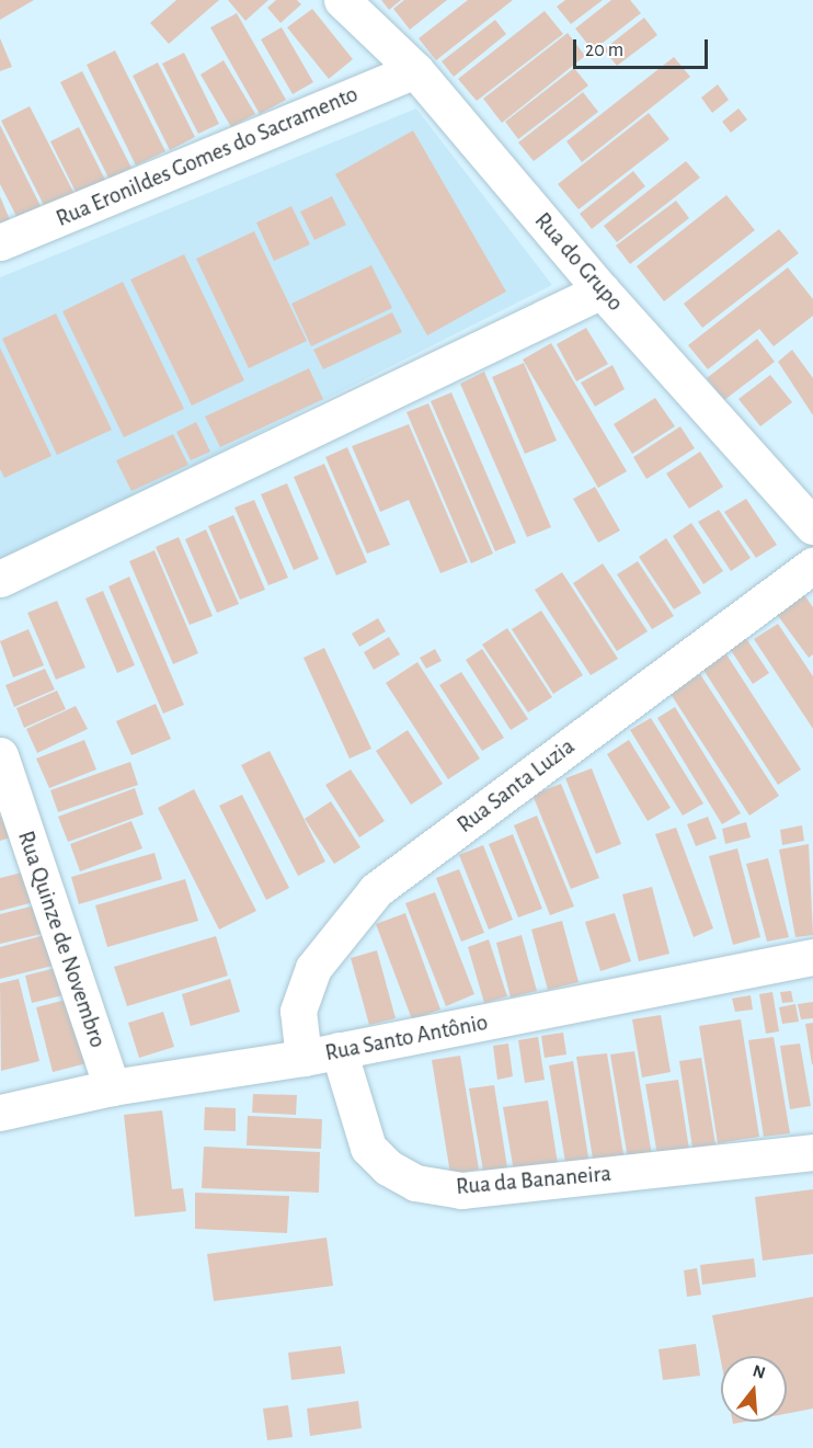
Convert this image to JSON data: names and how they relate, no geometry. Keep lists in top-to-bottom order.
{
  "streets": {
    "street": [
      "Rua Eronildes Gomes do Sacramento",
      "Rua do Grupo",
      "Rua Santa Luzia",
      "Rua Quinze de Novembro",
      "Rua Santo Antônio",
      "Rua da Bananeira"
    ]
  },
  "crossings": [
    ["Rua Eronildes Gomes do Sacramento", "Rua do Grupo"],
    ["Rua Santa Luzia", "Rua Santo Antônio"],
    ["Rua Quinze de Novembro", "Rua Santo Antônio"],
    ["Rua Santo Antônio", "Rua da Bananeira"]
  ],
  "scale_bar": "20 m",
  "north": "top"
}
